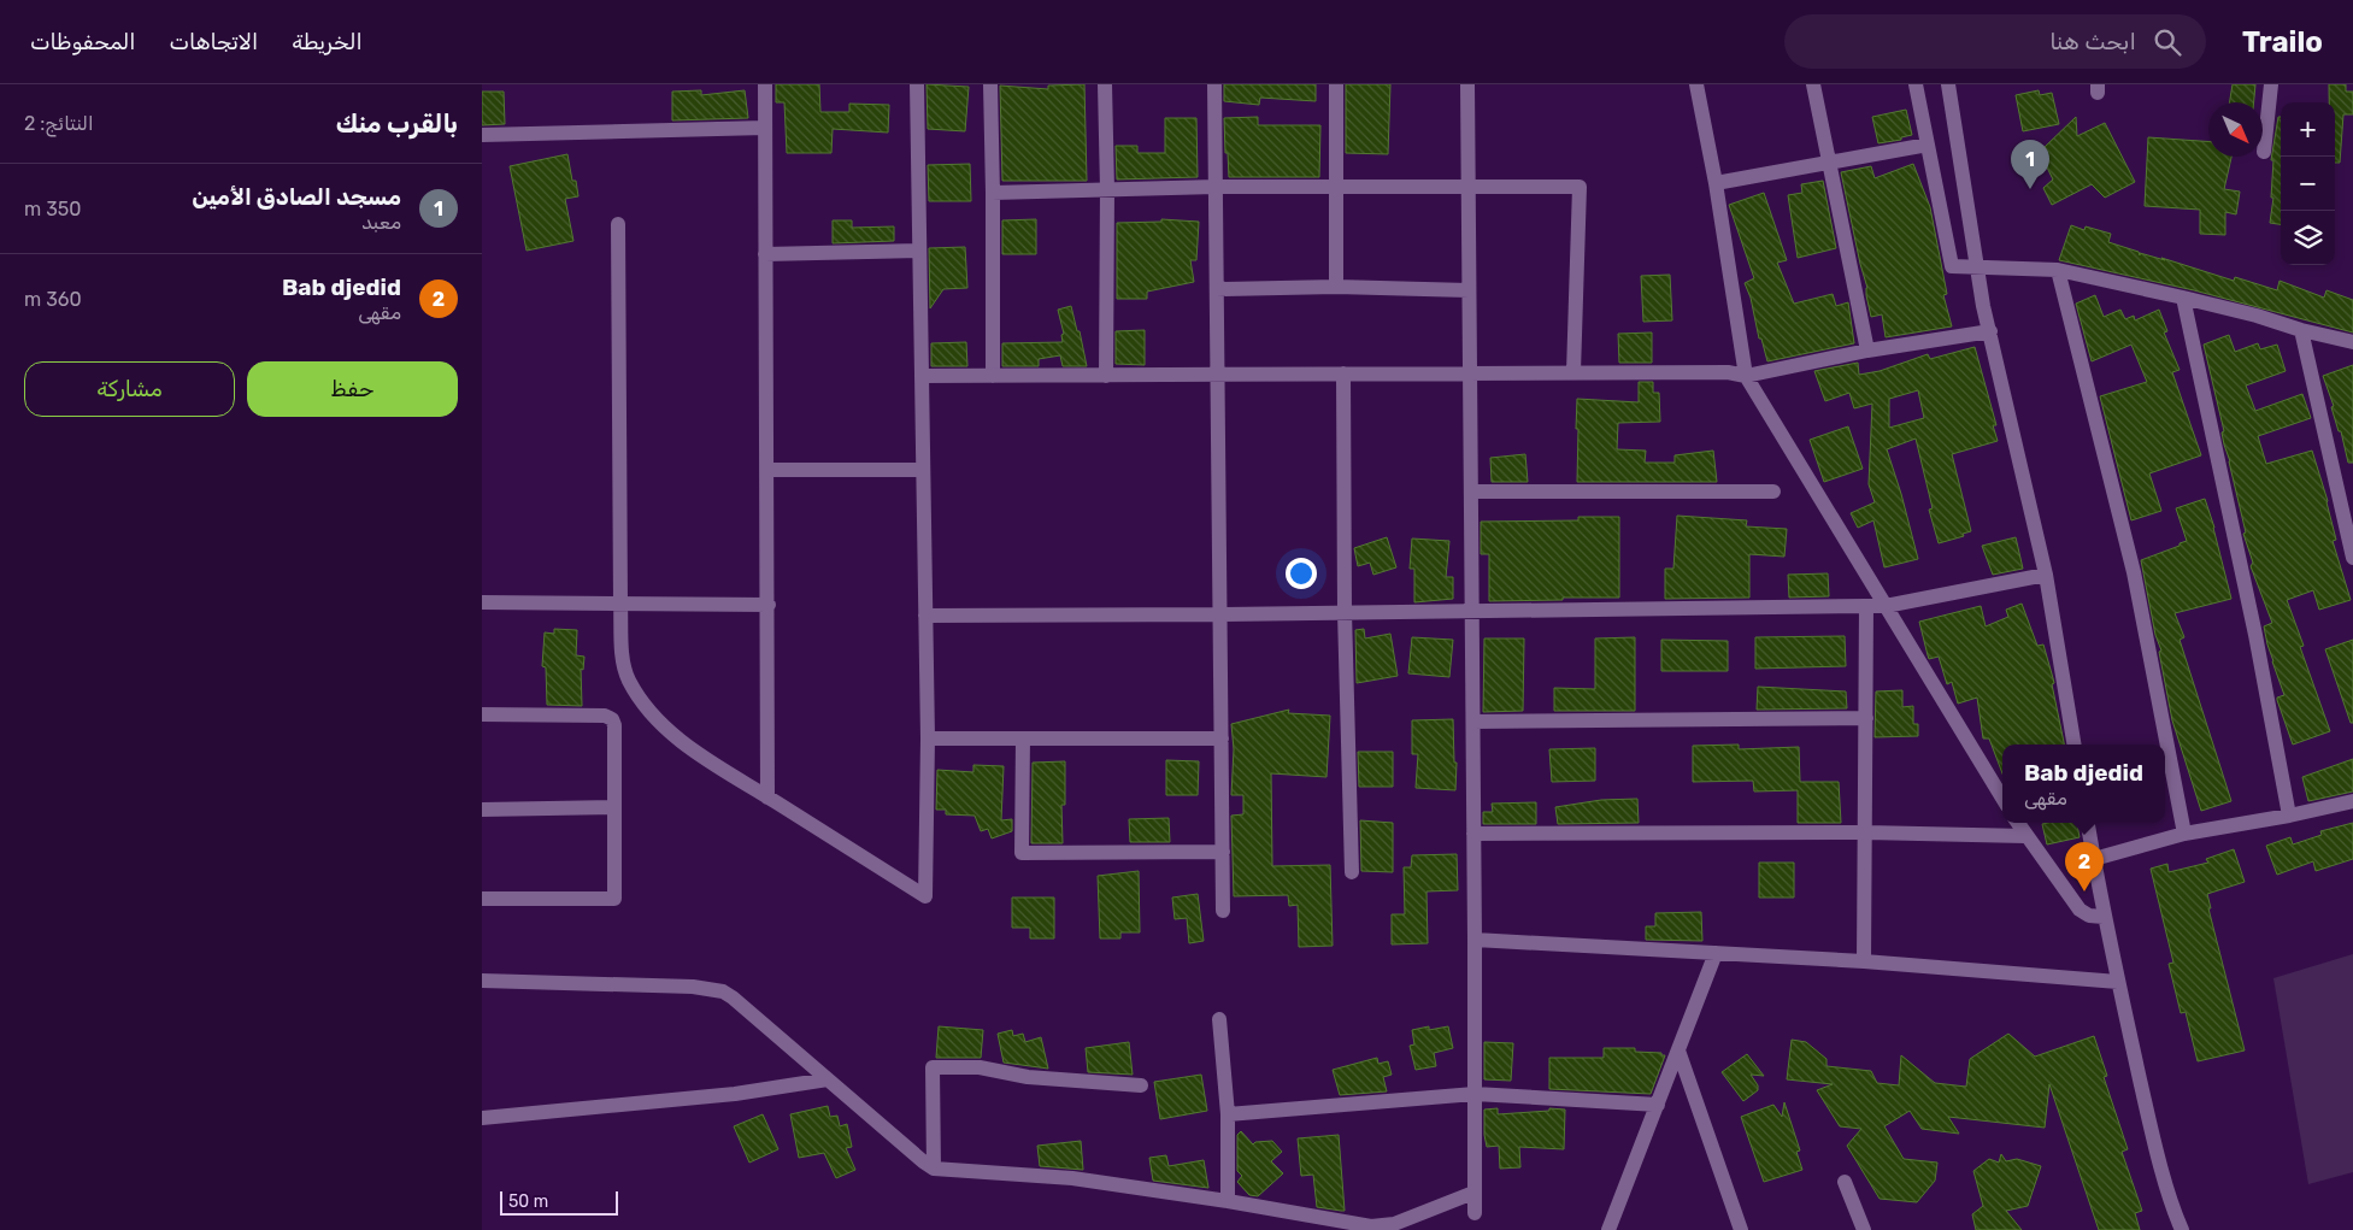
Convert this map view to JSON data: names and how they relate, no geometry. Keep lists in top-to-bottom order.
{
  "scale_bar": "50 m",
  "north": "bottom right",
  "page": {
    "header": "Trailo",
    "search": "ابحث هنا",
    "nav": ["الخريطة", "الاتجاهات", "المحفوظات"],
    "heading": ["بالقرب منك", "النتائج: 2"],
    "map_buttons": ["+", "−"],
    "pins": ["1", "2"],
    "list": [
      {
        "mark": "1",
        "name": "مسجد الصادق الأمين",
        "note": "معبد",
        "value": "350 m"
      },
      {
        "mark": "2",
        "name": "Bab djedid",
        "note": "مقهى",
        "value": "360 m"
      }
    ],
    "buttons": ["حفظ", "مشاركة"],
    "popup": ["Bab djedid", "مقهى"],
    "scale": "50 m"
  }
}
